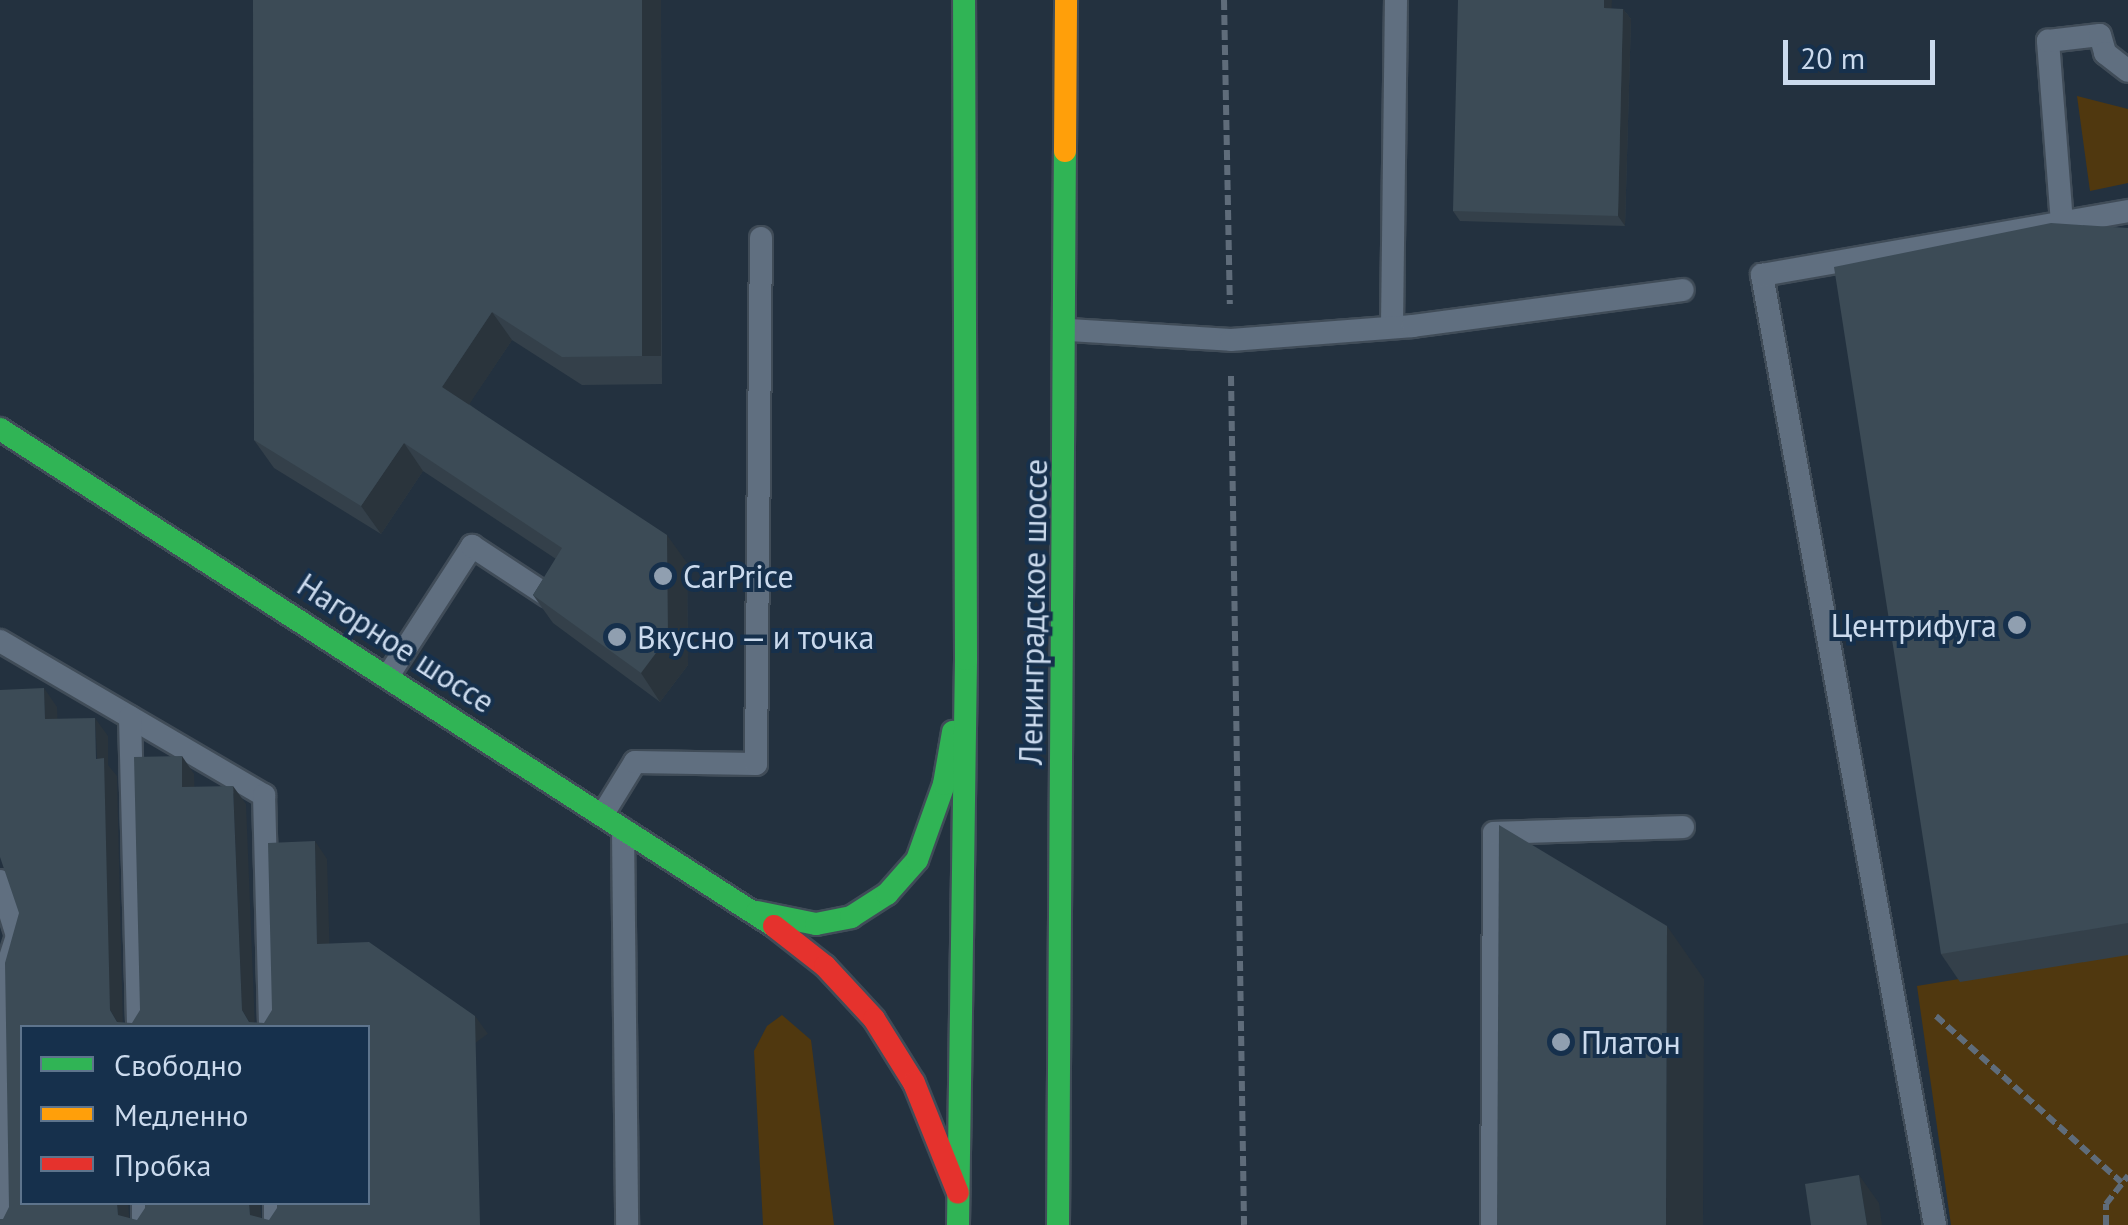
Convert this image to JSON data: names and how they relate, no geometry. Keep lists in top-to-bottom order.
{
  "streets": {
    "main road": ["Ленинградское шоссе", "Нагорное шоссе"]
  },
  "places": [
    "CarPrice",
    "Центрифуга",
    "Вкусно — и точка",
    "Платон"
  ],
  "legend": ["Свободно", "Медленно", "Пробка"],
  "scale_bar": "20 m"
}
